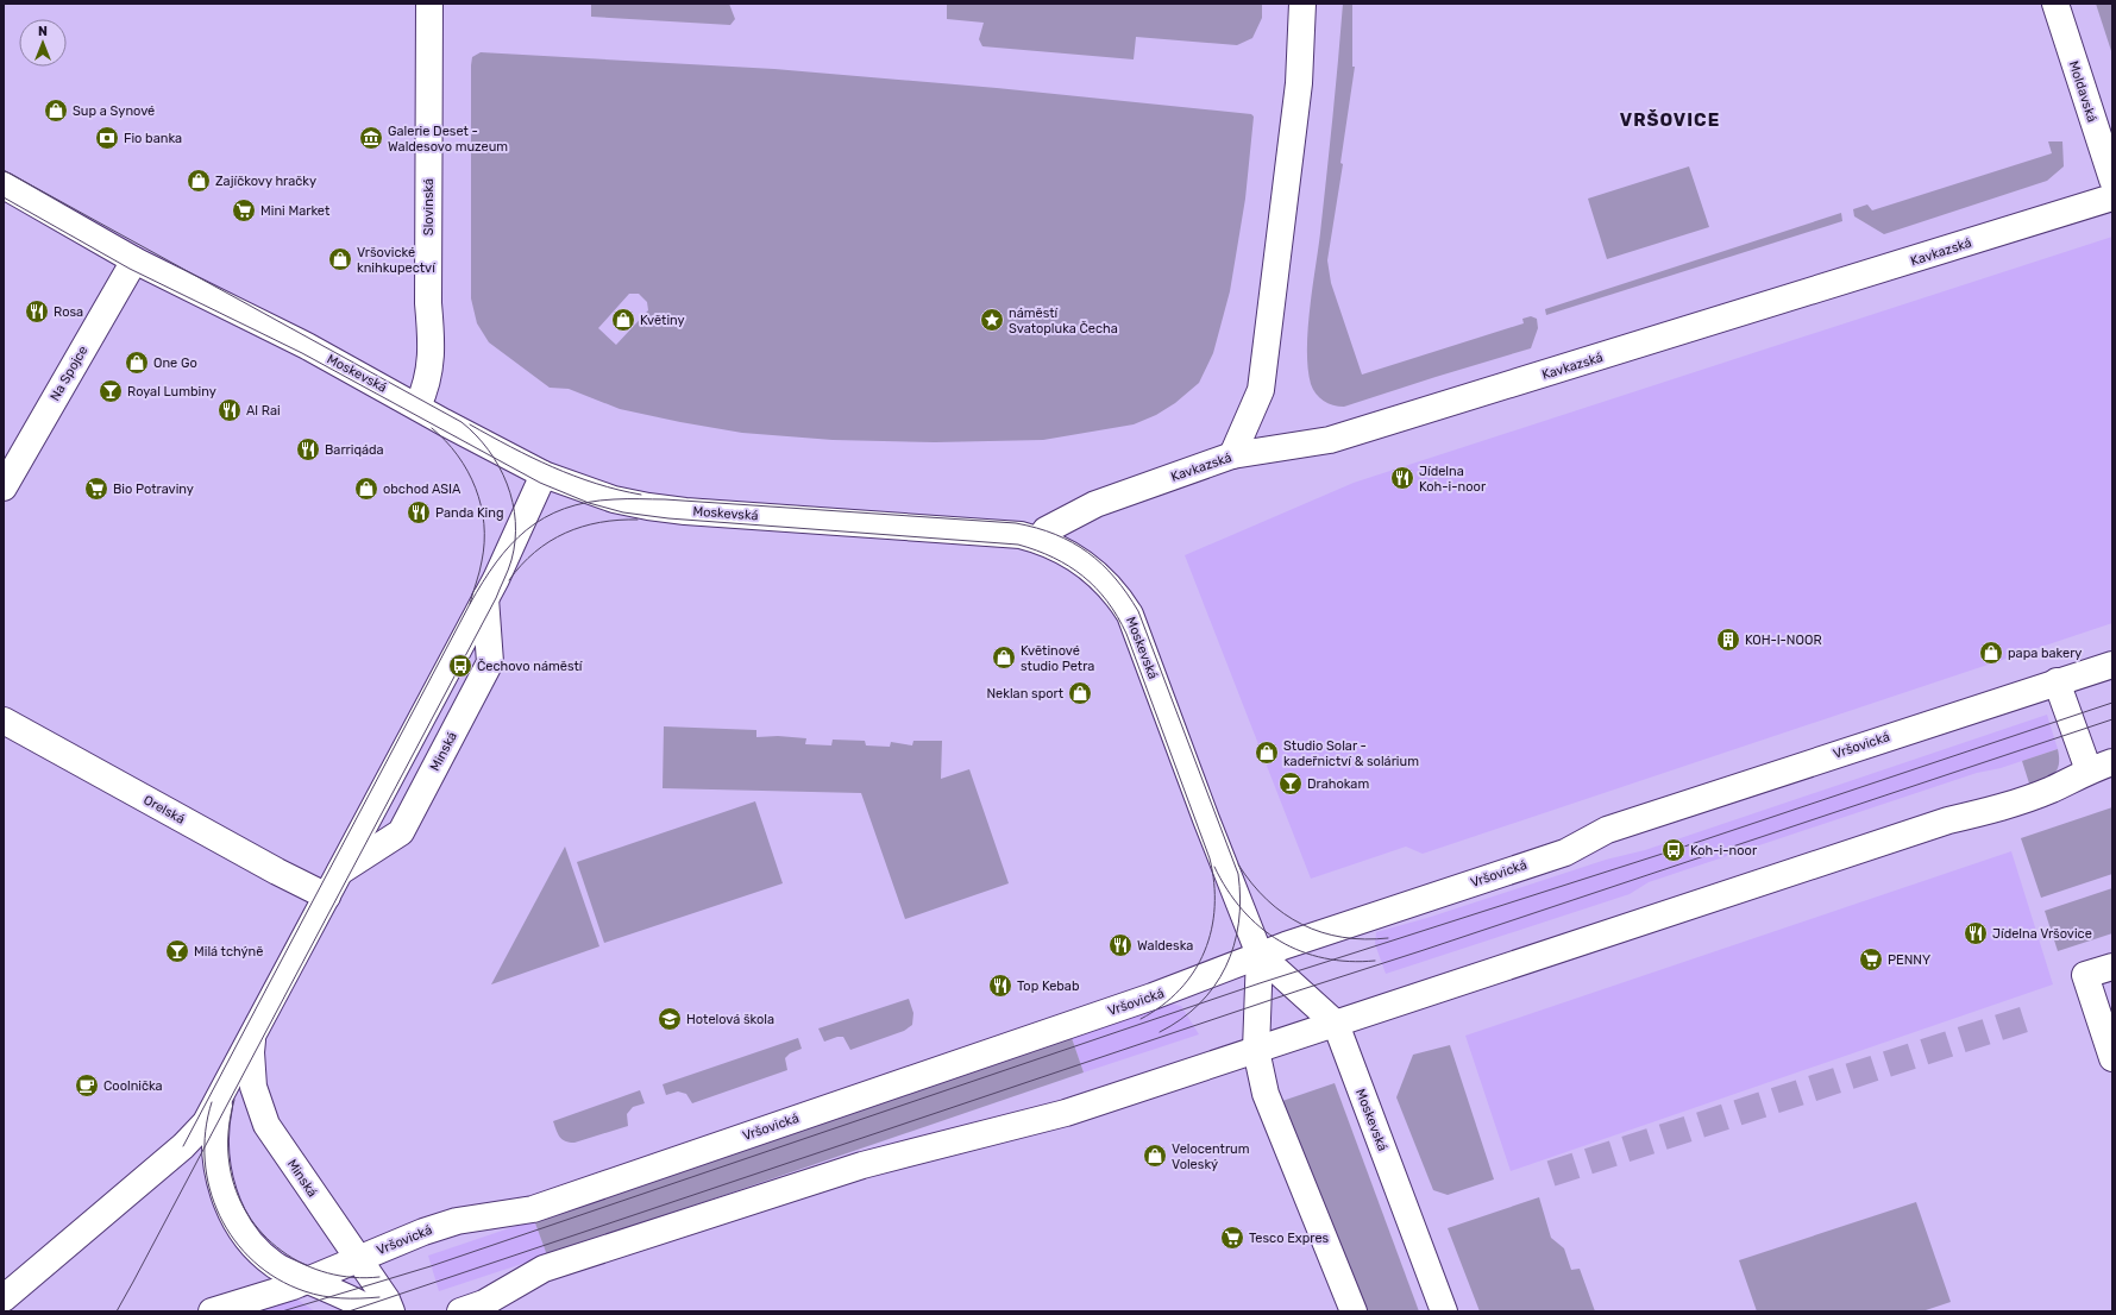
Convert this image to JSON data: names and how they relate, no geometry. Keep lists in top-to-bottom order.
{
  "streets": {
    "street": [
      "Moldavská",
      "Slovinská",
      "Kavkazská",
      "Na Spojce",
      "Moskevská",
      "Vršovická",
      "Minská",
      "Orelská"
    ]
  },
  "crossings": [
    ["Slovinská", "Moskevská"],
    ["Kavkazská", "Moskevská"],
    ["Na Spojce", "Moskevská"],
    ["Moskevská", "Vršovická"],
    ["Moskevská", "Minská"],
    ["Vršovická", "Minská"],
    ["Minská", "Orelská"]
  ],
  "districts": ["VRŠOVICE"],
  "places": {
    "shop": [
      "Sup a Synové",
      "Zajíčkovy hračky",
      "Vršovické knihkupectví",
      "Květiny",
      "One Go",
      "obchod ASIA",
      "papa bakery",
      "Květinové studio Petra",
      "Neklan sport",
      "Studio Solar - kadeřnictví & solárium",
      "Velocentrum Voleský"
    ],
    "bank": ["Fio banka"],
    "museum": ["Galerie Deset - Waldesovo muzeum"],
    "supermarket": [
      "Mini Market",
      "Bio Potraviny",
      "PENNY",
      "Tesco Expres"
    ],
    "restaurant": [
      "Rosa",
      "Al Rai",
      "Barriqáda",
      "Jídelna Koh-i-noor",
      "Panda King",
      "Jídelna Vršovice",
      "Waldeska",
      "Top Kebab"
    ],
    "place": ["náměstí Svatopluka Čecha"],
    "bar": ["Royal Lumbiny", "Drahokam", "Milá tchýně"],
    "building": ["KOH-I-NOOR"],
    "bus stop": ["Čechovo náměstí", "Koh-i-noor"],
    "school or university": ["Hotelová škola"],
    "cafe": ["Coolnička"]
  },
  "north": "top"
}
